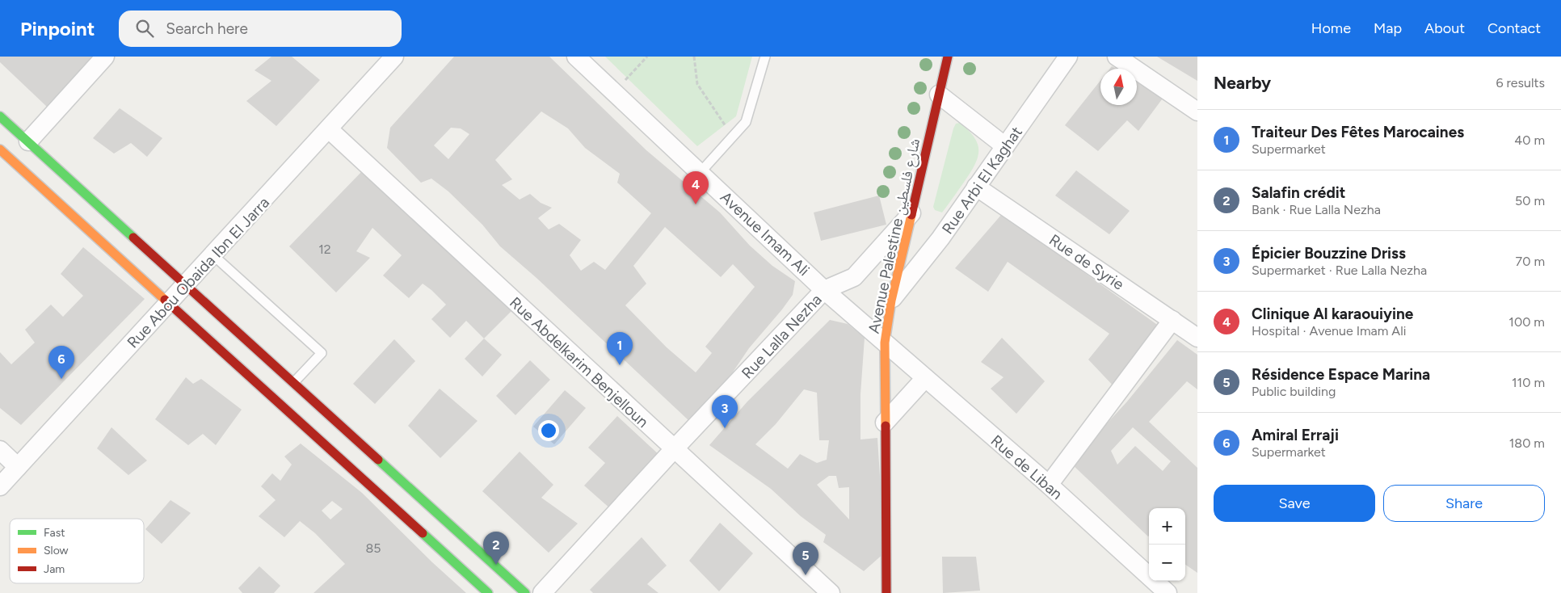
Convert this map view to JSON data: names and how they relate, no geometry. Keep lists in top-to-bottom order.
{
  "streets": {
    "main road": ["Avenue Palestine شارع فلسطين"],
    "street": [
      "Rue Arbi El Kaghat",
      "Avenue Imam Ali",
      "Rue de Syrie",
      "Rue Abou Obaida Ibn El Jarra",
      "Rue Lalla Nezha",
      "Rue Abdelkarim Benjelloun",
      "Rue de Liban"
    ]
  },
  "crossings": [
    ["Rue Arbi El Kaghat", "Avenue Palestine شارع فلسطين"],
    ["Rue Arbi El Kaghat", "Rue de Syrie"],
    ["Avenue Imam Ali", "Avenue Palestine شارع فلسطين"],
    ["Avenue Imam Ali", "Rue Lalla Nezha"],
    ["Avenue Imam Ali", "Rue de Liban"],
    ["Avenue Palestine شارع فلسطين", "Rue Lalla Nezha"],
    ["Avenue Palestine شارع فلسطين", "Rue de Liban"],
    ["Rue Abou Obaida Ibn El Jarra", "Rue Abdelkarim Benjelloun"],
    ["Rue Lalla Nezha", "Rue Abdelkarim Benjelloun"]
  ],
  "house_numbers": ["12", "85"],
  "legend": ["Fast", "Slow", "Jam"],
  "north": "top",
  "page": {
    "header": "Pinpoint",
    "search": "Search here",
    "nav": [
      "Home",
      "Map",
      "About",
      "Contact"
    ],
    "heading": ["Nearby", "6 results"],
    "list": [
      {
        "mark": "1",
        "name": "Traiteur Des Fêtes Marocaines",
        "note": "Supermarket",
        "value": "40 m"
      },
      {
        "mark": "2",
        "name": "Salafin crédit",
        "note": "Bank · Rue Lalla Nezha",
        "value": "50 m"
      },
      {
        "mark": "3",
        "name": "Épicier Bouzzine Driss",
        "note": "Supermarket · Rue Lalla Nezha",
        "value": "70 m"
      },
      {
        "mark": "4",
        "name": "Clinique Al karaouiyine",
        "note": "Hospital · Avenue Imam Ali",
        "value": "100 m"
      },
      {
        "mark": "5",
        "name": "Résidence Espace Marina",
        "note": "Public building",
        "value": "110 m"
      },
      {
        "mark": "6",
        "name": "Amiral Erraji",
        "note": "Supermarket",
        "value": "180 m"
      }
    ],
    "pins": [
      "4",
      "1",
      "6",
      "3",
      "2",
      "5"
    ],
    "buttons": ["Save", "Share"],
    "map_buttons": ["+", "−"]
  }
}
